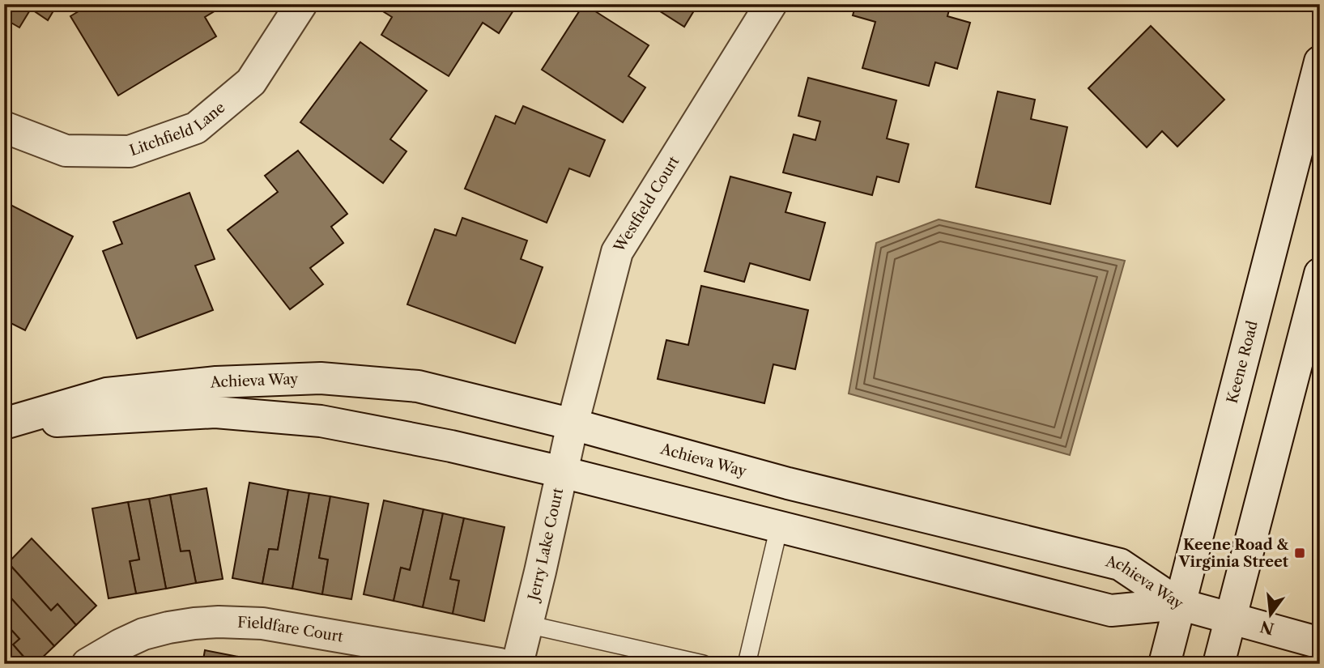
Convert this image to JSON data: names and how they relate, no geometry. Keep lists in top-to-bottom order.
{
  "streets": {
    "street": [
      "Litchfield Lane",
      "Westfield Court",
      "Keene Road",
      "Achieva Way",
      "Jerry Lake Court",
      "Fieldfare Court"
    ]
  },
  "crossings": [
    ["Westfield Court", "Achieva Way"],
    ["Westfield Court", "Jerry Lake Court"],
    ["Keene Road", "Achieva Way"],
    ["Achieva Way", "Jerry Lake Court"]
  ],
  "places": {
    "transit": ["Keene Road & Virginia Street"]
  },
  "north": "bottom"
}
